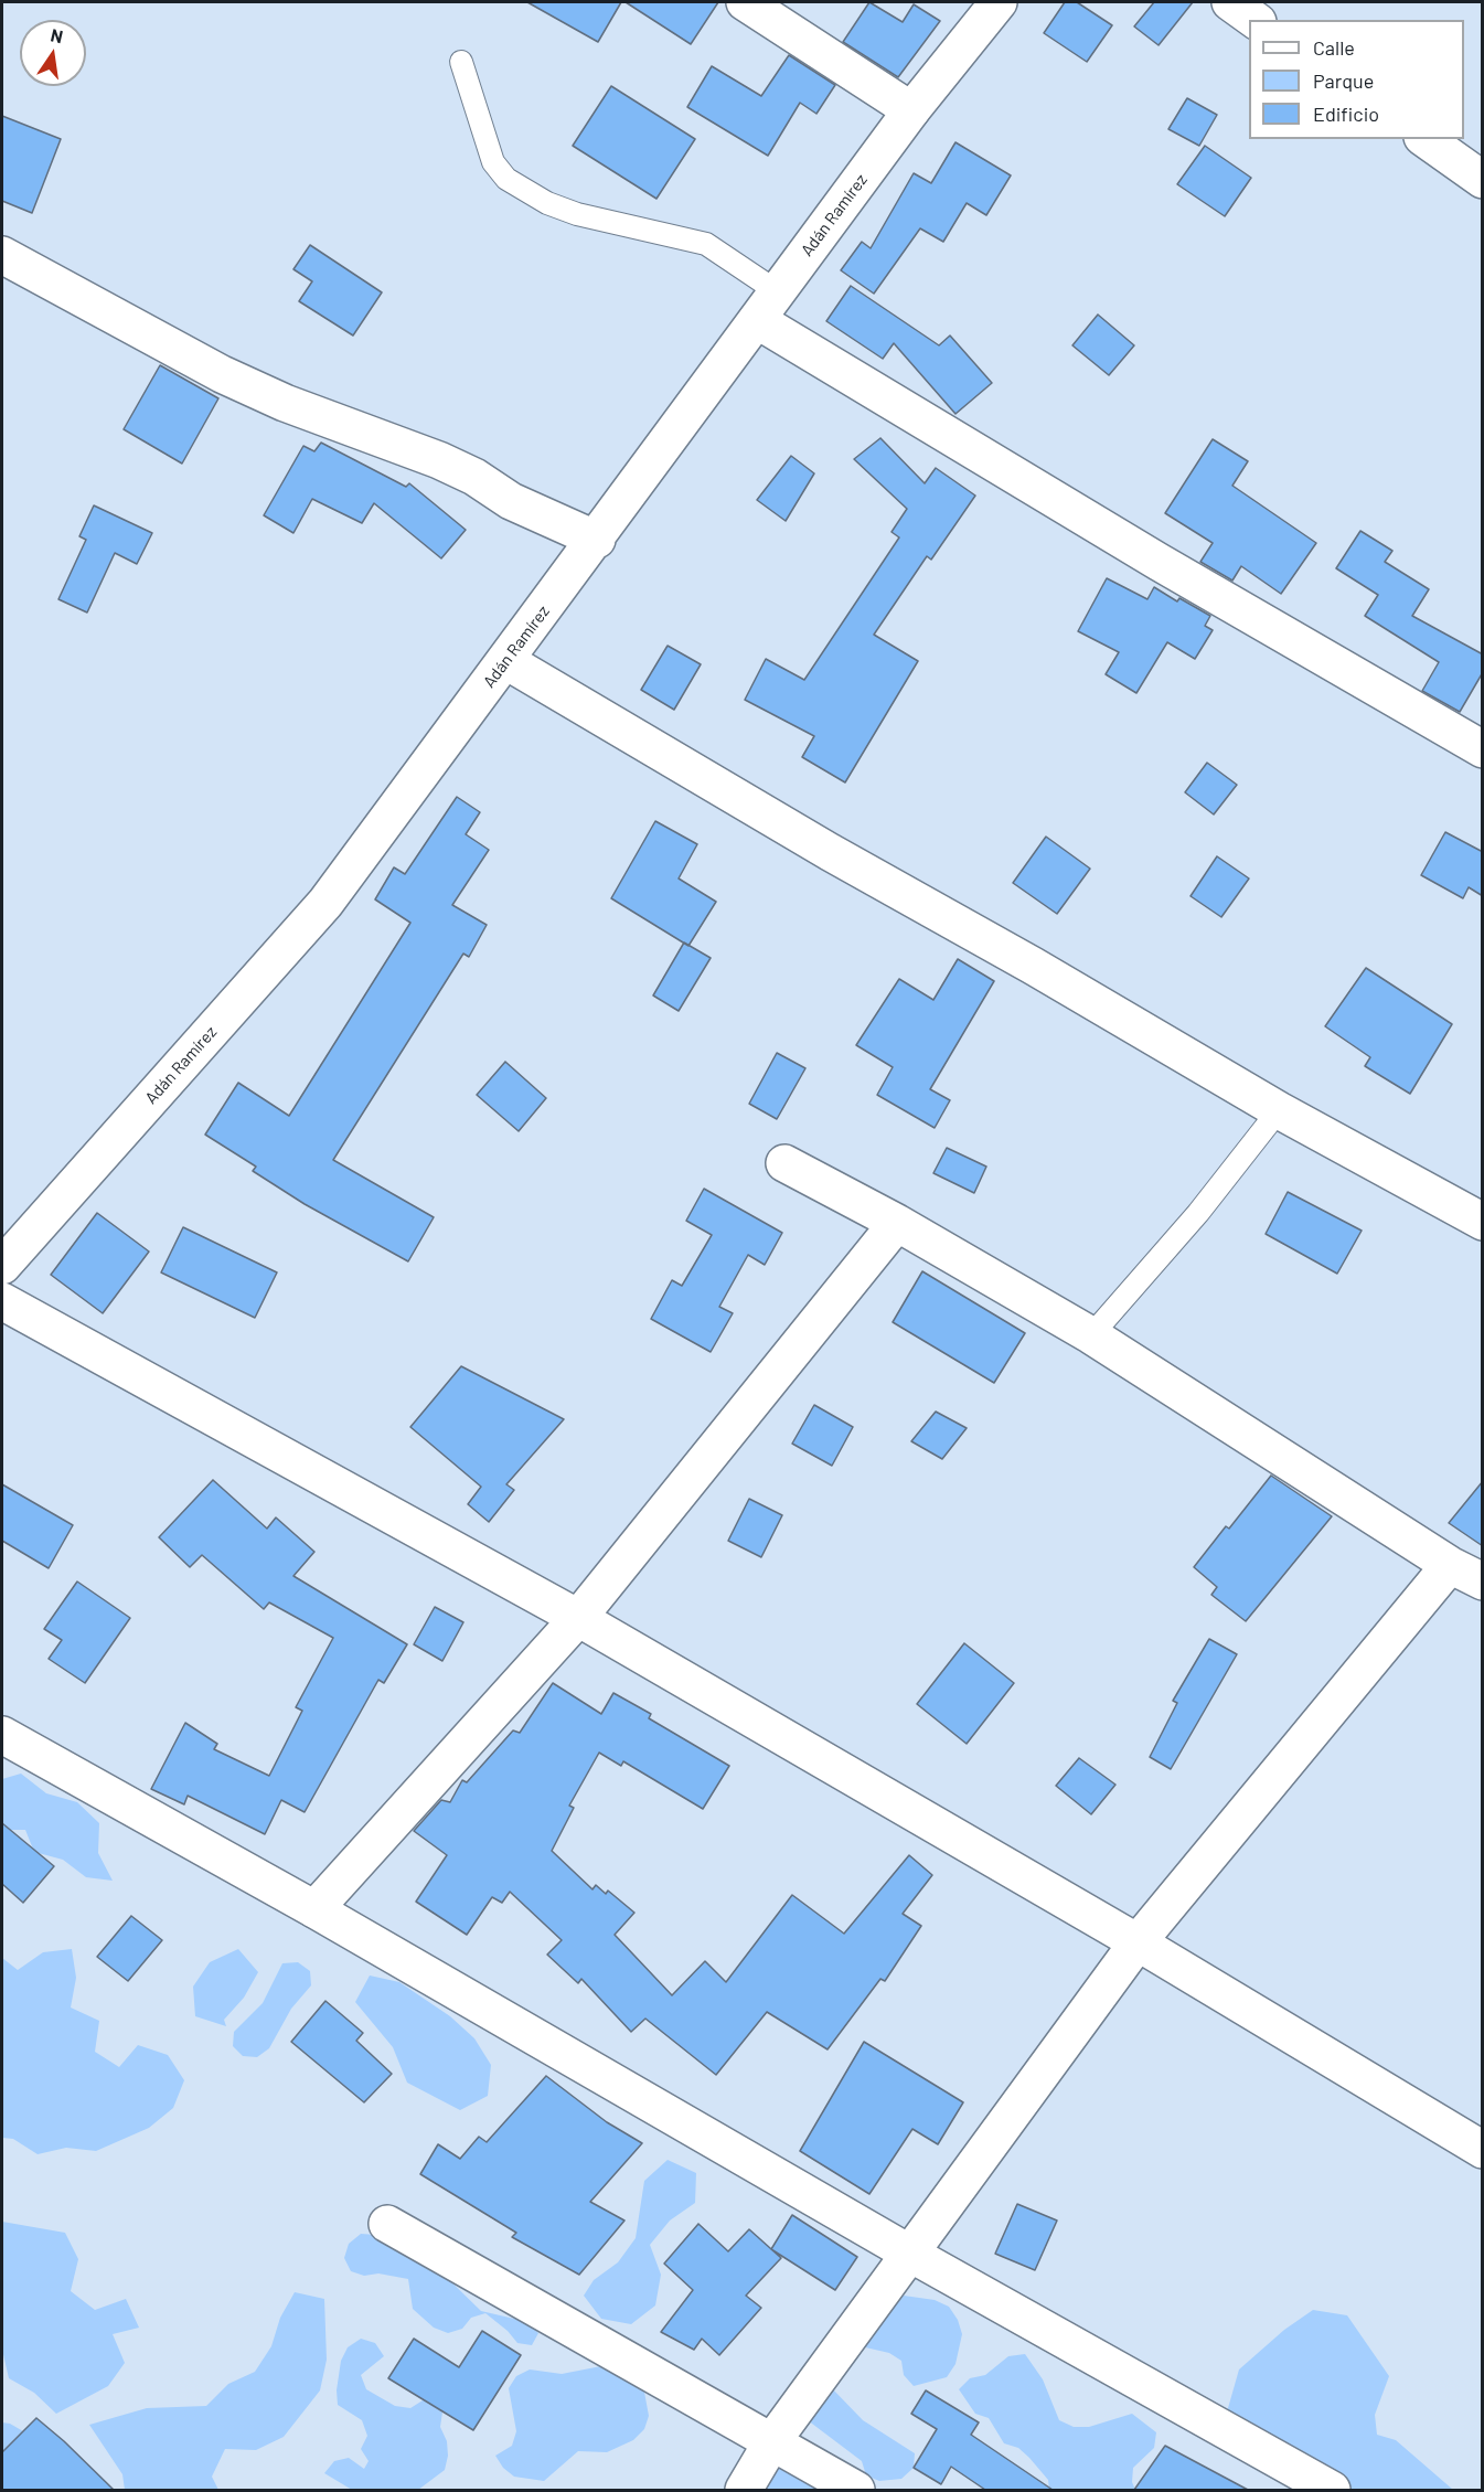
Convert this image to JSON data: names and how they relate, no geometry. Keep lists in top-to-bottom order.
{
  "streets": {
    "street": ["Adán Ramírez"]
  },
  "legend": ["Calle", "Parque", "Edificio"],
  "north": "top"
}
